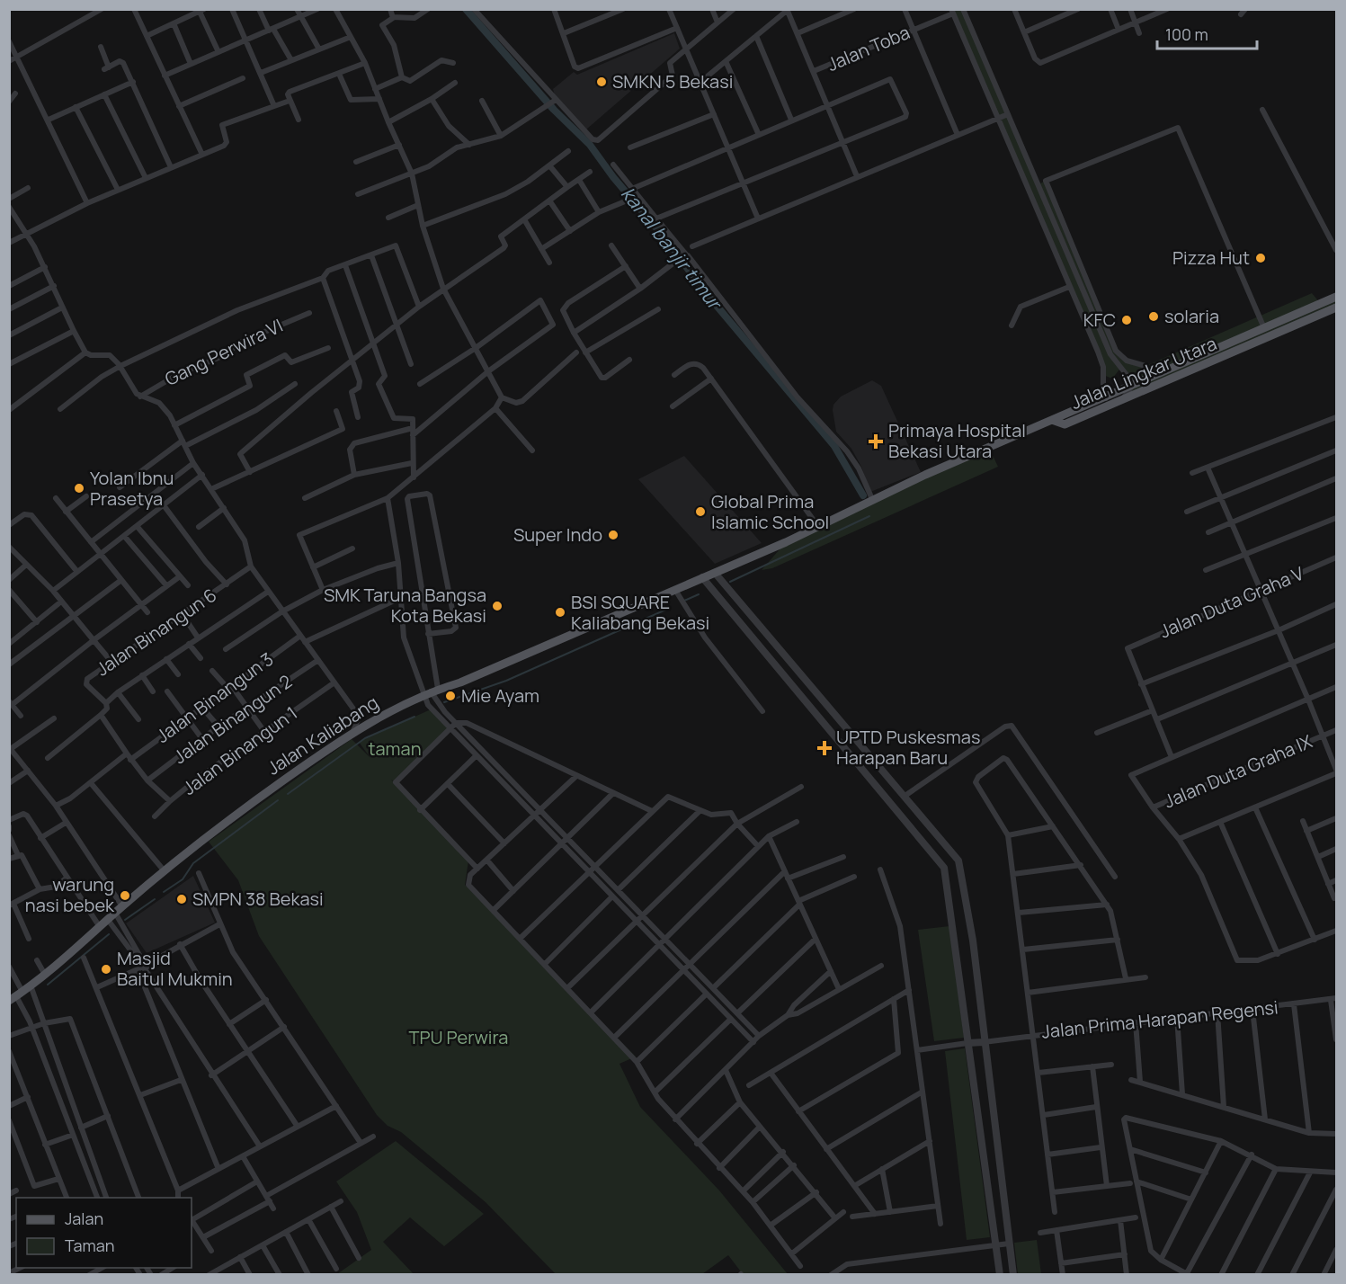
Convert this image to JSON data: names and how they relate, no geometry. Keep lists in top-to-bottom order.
{
  "streets": {
    "main road": ["Jalan Lingkar Utara", "Jalan Kaliabang"],
    "street": [
      "Jalan Toba",
      "Gang Perwira VI",
      "Jalan Duta Graha V",
      "Jalan Binangun 6",
      "Jalan Binangun 3",
      "Jalan Binangun 2",
      "Jalan Binangun 1",
      "Jalan Duta Graha IX",
      "Jalan Prima Harapan Regensi"
    ]
  },
  "crossings": [
    ["Jalan Lingkar Utara", "Jalan Kaliabang"],
    ["Jalan Binangun 3", "Jalan Binangun 1"],
    ["Jalan Binangun 2", "Jalan Binangun 1"]
  ],
  "water": ["kanal banjir timur"],
  "parks": ["taman", "TPU Perwira"],
  "places": {
    "other": [
      "SMKN 5 Bekasi",
      "Pizza Hut",
      "solaria",
      "KFC",
      "Yolan Ibnu Prasetya",
      "Global Prima Islamic School",
      "Super Indo",
      "SMK Taruna Bangsa Kota Bekasi",
      "BSI SQUARE Kaliabang Bekasi",
      "Mie Ayam",
      "warung nasi bebek",
      "SMPN 38 Bekasi",
      "Masjid Baitul Mukmin"
    ],
    "health": ["Primaya Hospital Bekasi Utara", "UPTD Puskesmas Harapan Baru"]
  },
  "legend": ["Jalan", "Taman"],
  "scale_bar": "100 m"
}
